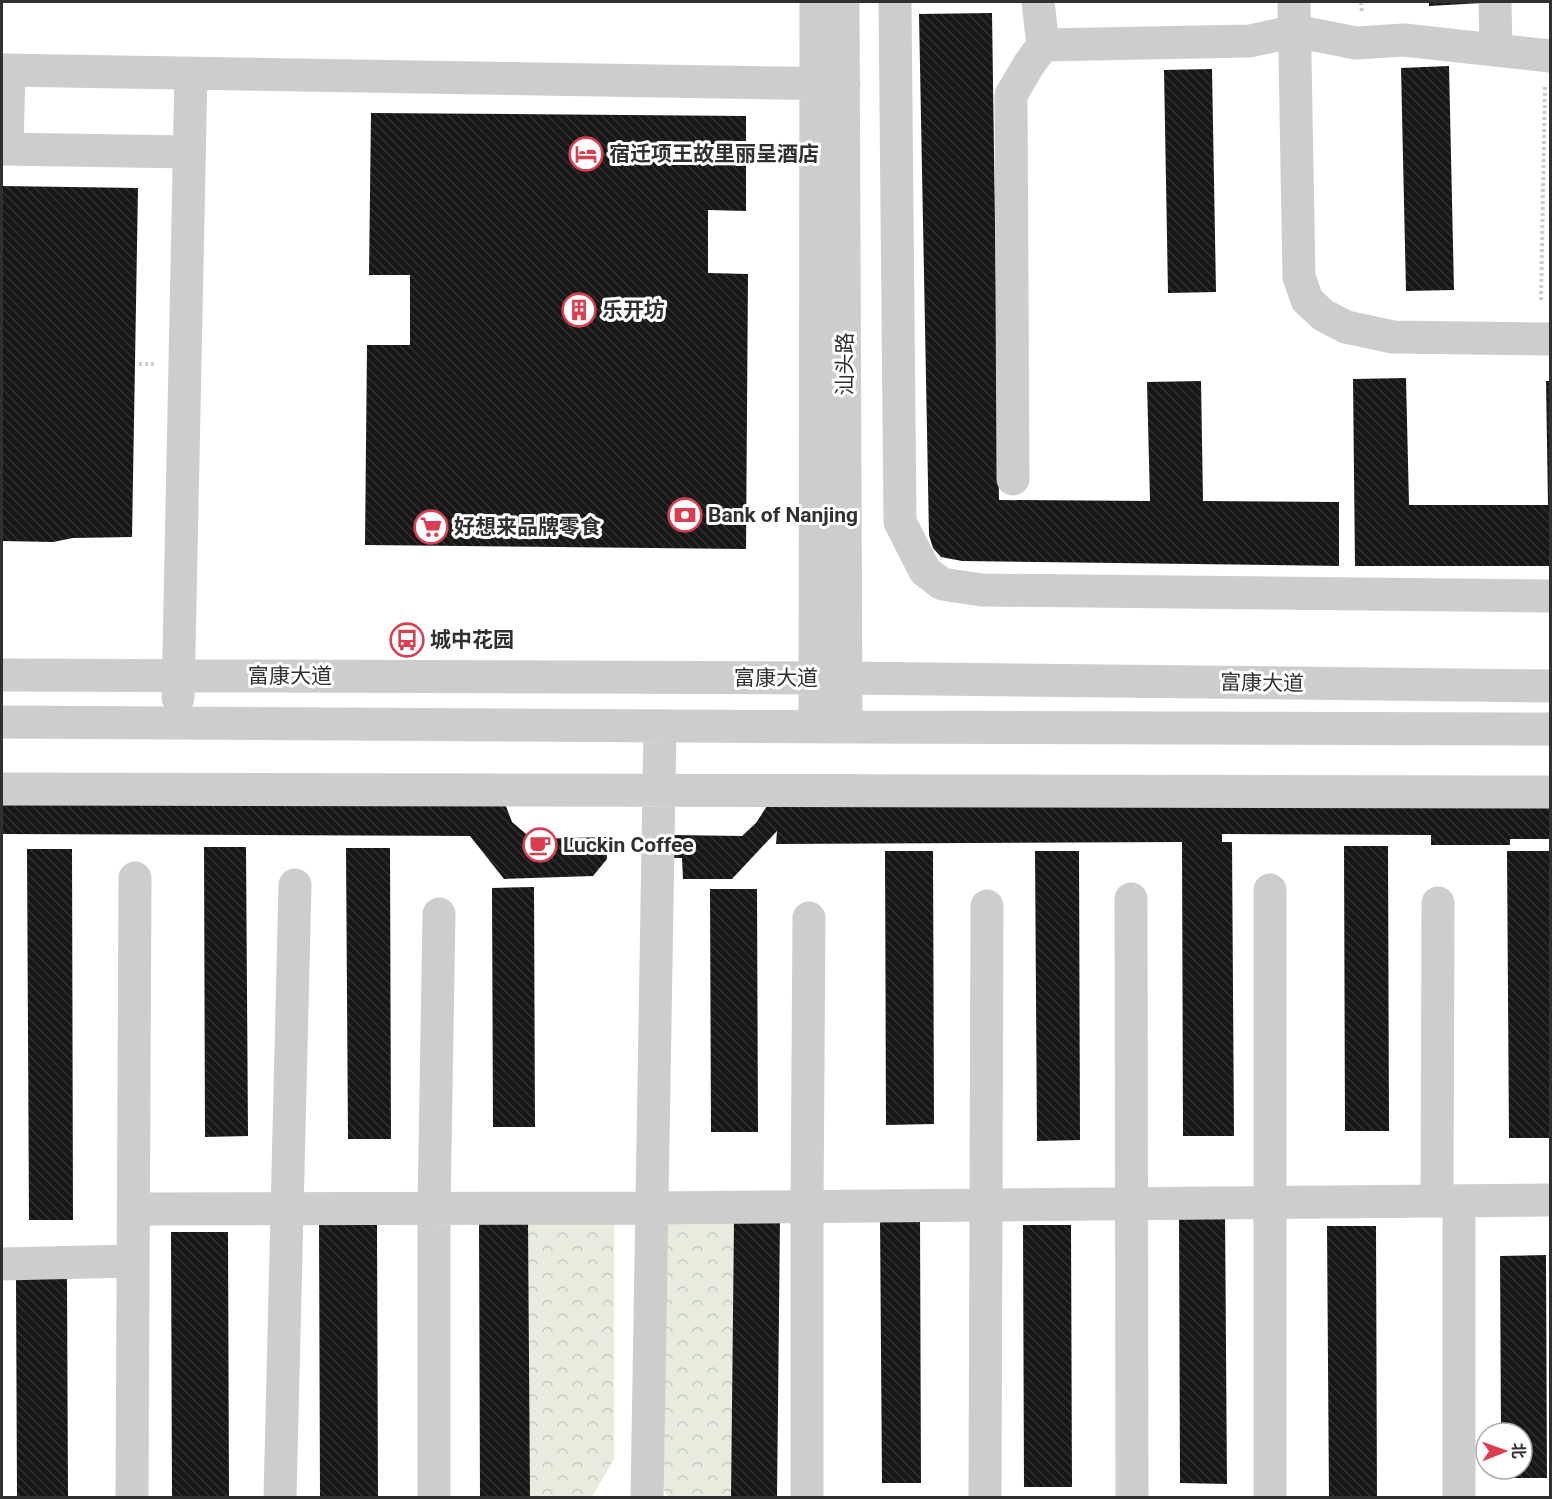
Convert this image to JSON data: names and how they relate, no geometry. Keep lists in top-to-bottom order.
{
  "streets": {
    "street": ["汕头路", "富康大道"]
  },
  "crossings": [
    ["汕头路", "富康大道"]
  ],
  "places": {
    "hotel": ["宿迁项王故里丽呈酒店"],
    "building": ["乐开坊"],
    "bank": ["Bank of Nanjing"],
    "supermarket": ["好想来品牌零食"],
    "bus stop": ["城中花园"],
    "cafe": ["Luckin Coffee"]
  },
  "north": "right"
}
